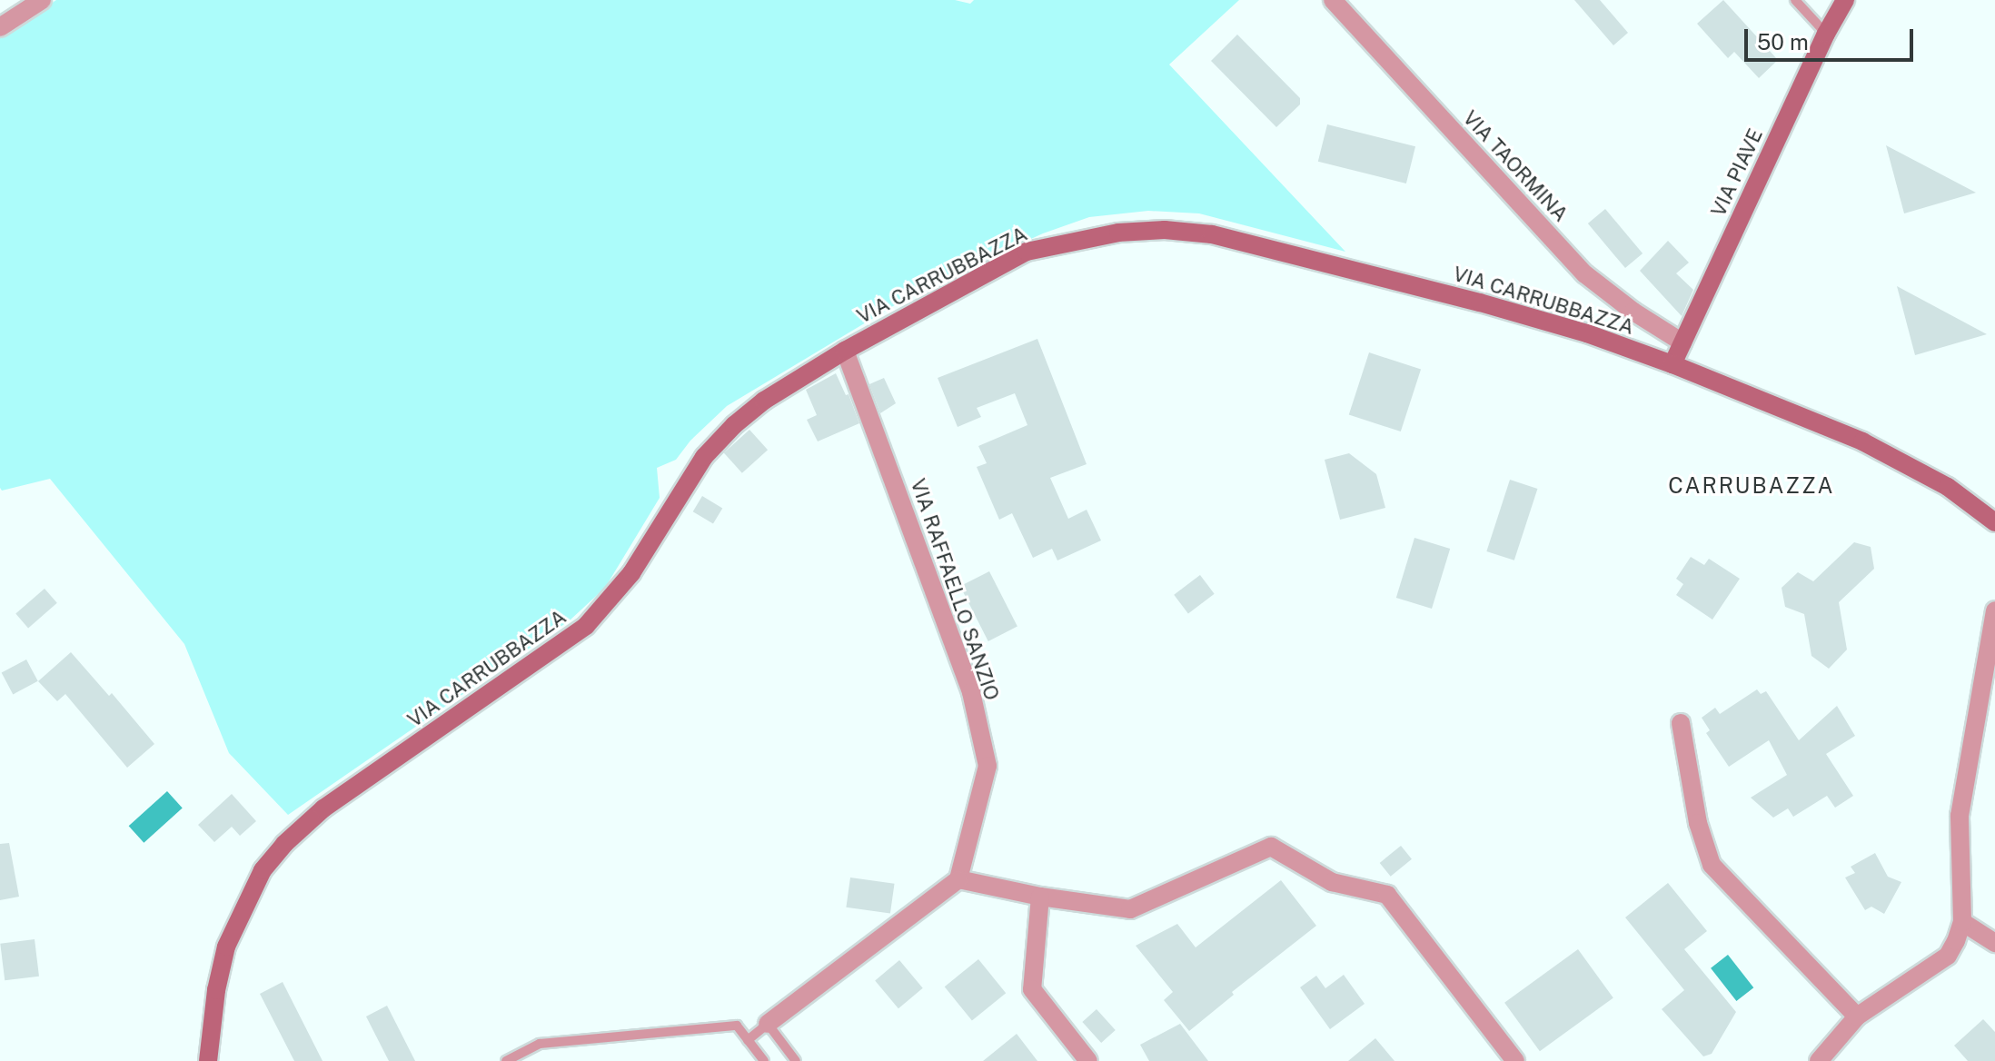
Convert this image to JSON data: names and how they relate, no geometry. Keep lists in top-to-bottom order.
{
  "streets": {
    "main road": ["VIA PIAVE", "VIA CARRUBBAZZA"],
    "street": ["VIA TAORMINA", "VIA RAFFAELLO SANZIO"]
  },
  "crossings": [
    ["VIA TAORMINA", "VIA PIAVE"],
    ["VIA PIAVE", "VIA CARRUBBAZZA"],
    ["VIA CARRUBBAZZA", "VIA RAFFAELLO SANZIO"]
  ],
  "districts": ["CARRUBAZZA"],
  "scale_bar": "50 m"
}
